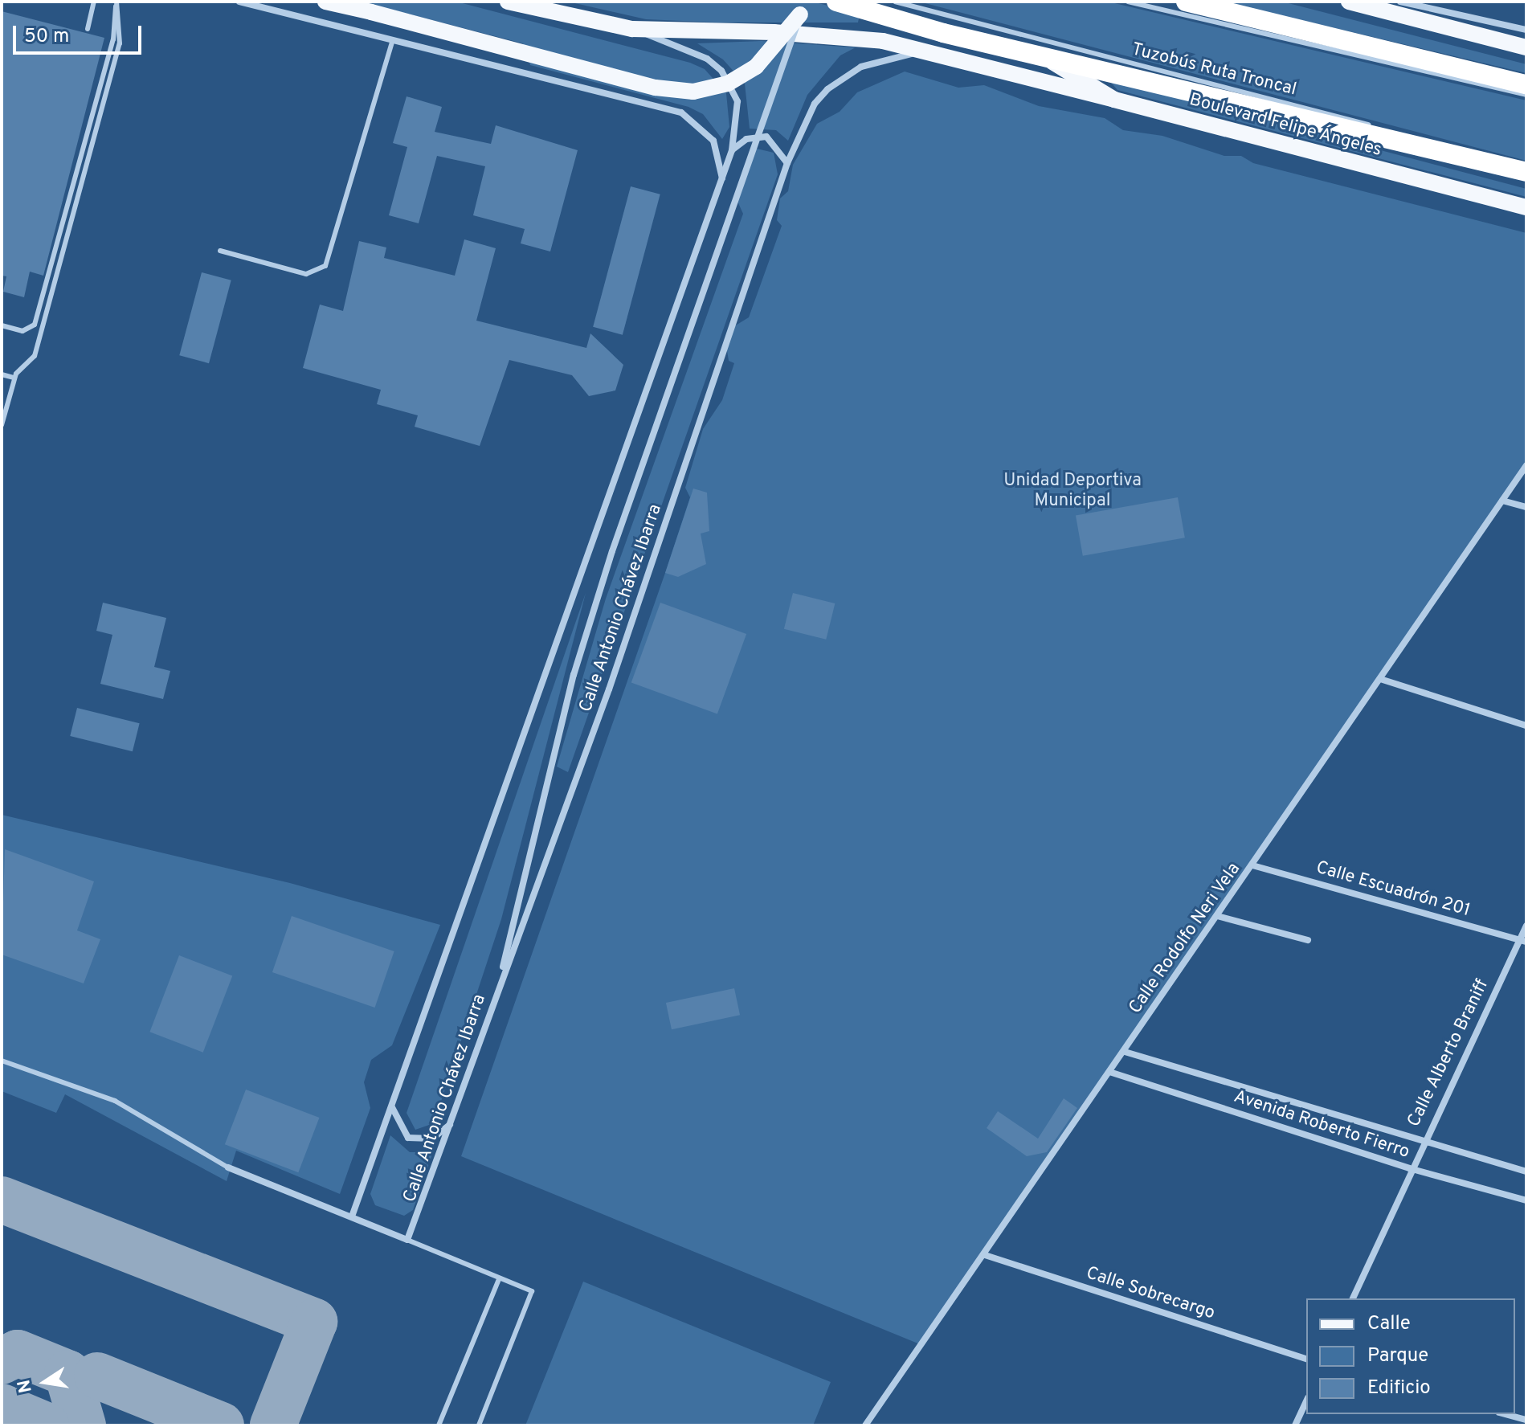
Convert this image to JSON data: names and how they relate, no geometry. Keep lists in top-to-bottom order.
{
  "streets": {
    "highway": ["Boulevard Felipe Ángeles"],
    "street": [
      "Calle Antonio Chávez Ibarra",
      "Calle Escuadrón 201",
      "Calle Rodolfo Neri Vela",
      "Calle Alberto Braniff",
      "Avenida Roberto Fierro",
      "Calle Sobrecargo"
    ],
    "lane": ["Tuzobús Ruta Troncal"]
  },
  "crossings": [
    ["Calle Escuadrón 201", "Calle Rodolfo Neri Vela"],
    ["Calle Escuadrón 201", "Calle Alberto Braniff"],
    ["Calle Rodolfo Neri Vela", "Avenida Roberto Fierro"],
    ["Calle Rodolfo Neri Vela", "Calle Sobrecargo"],
    ["Calle Alberto Braniff", "Avenida Roberto Fierro"]
  ],
  "parks": ["Unidad Deportiva Municipal"],
  "legend": ["Calle", "Parque", "Edificio"],
  "scale_bar": "50 m",
  "north": "left"
}
